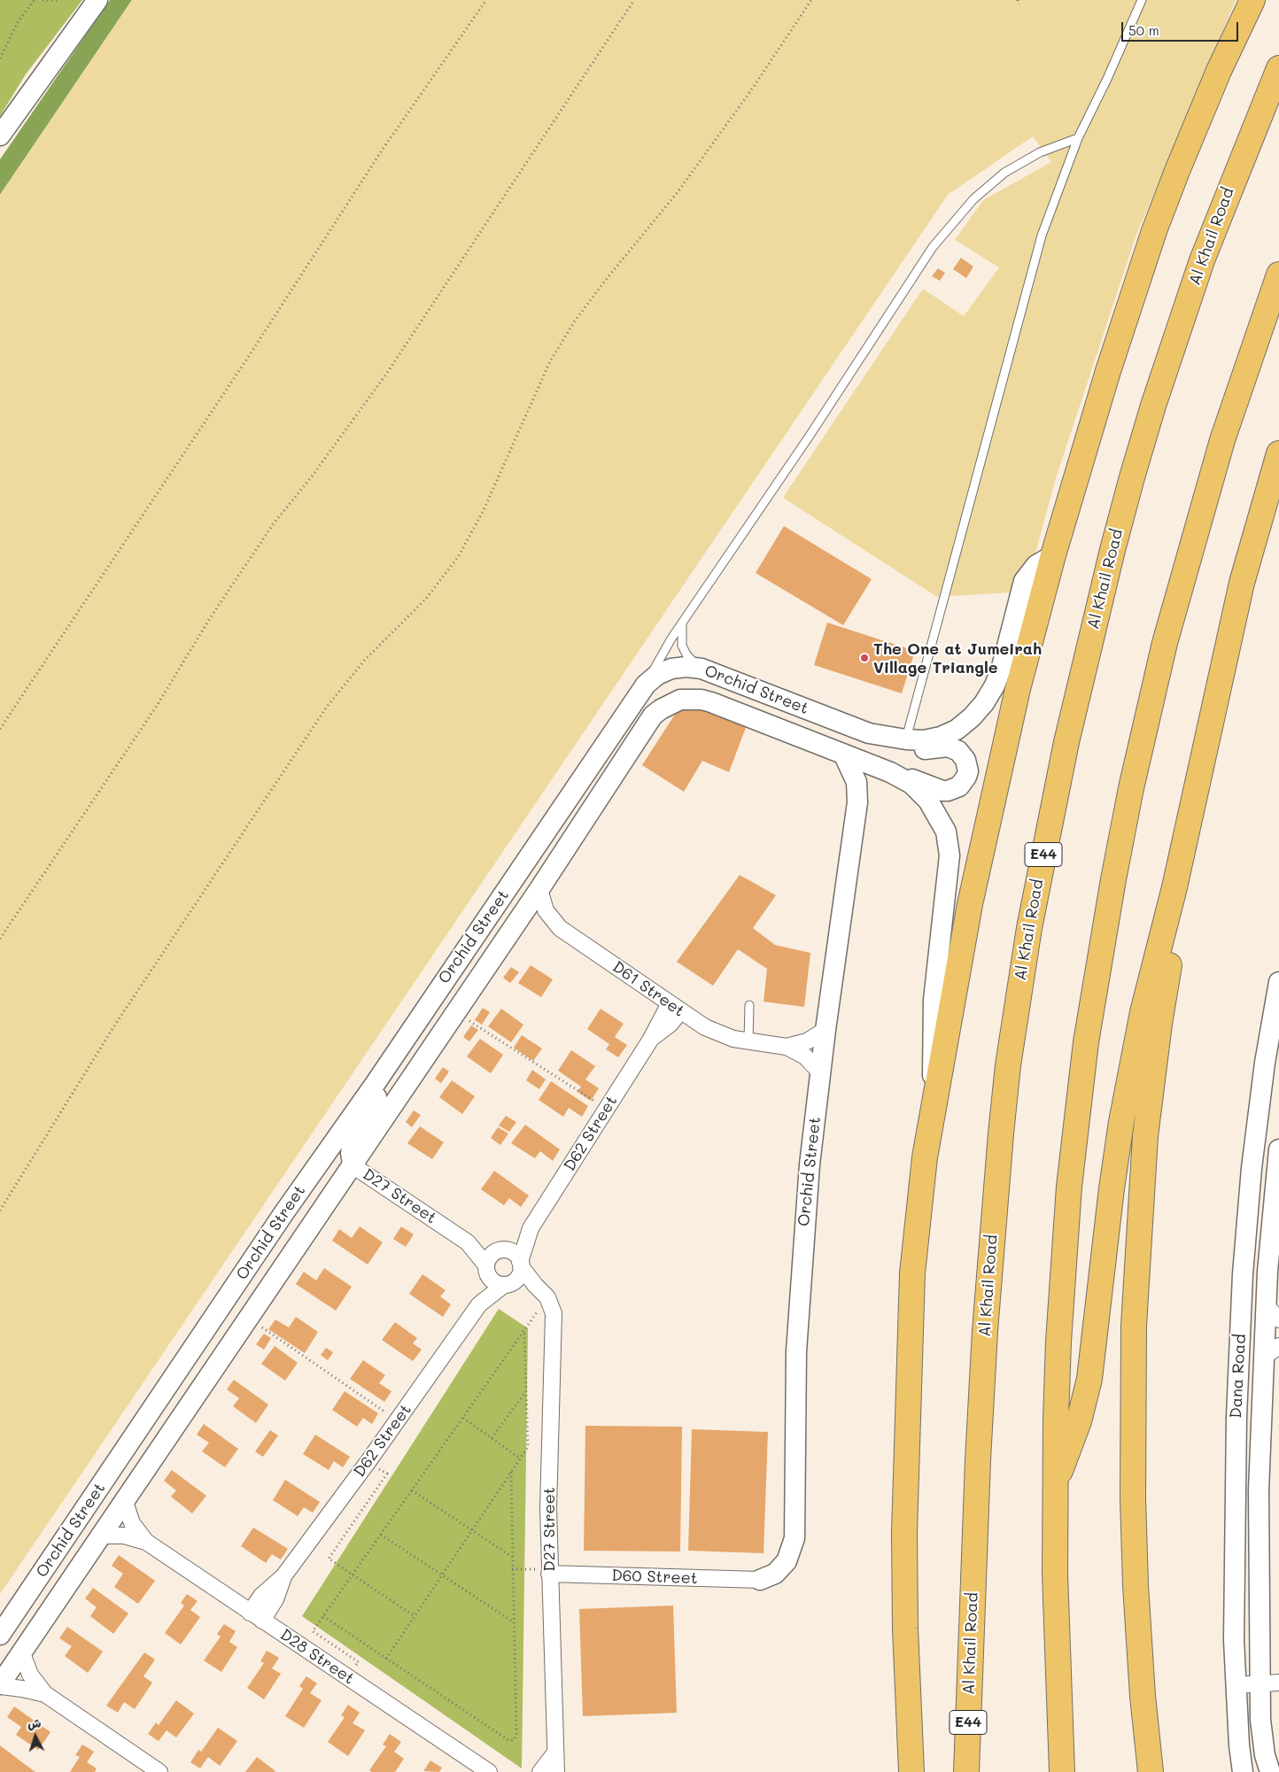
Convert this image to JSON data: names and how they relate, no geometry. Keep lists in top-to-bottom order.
{
  "streets": {
    "highway": ["Al Khail Road", "E44"],
    "street": [
      "Orchid Street",
      "D61 Street",
      "D62 Street",
      "D27 Street",
      "Dana Road",
      "D60 Street",
      "D28 Street"
    ]
  },
  "crossings": [
    ["Orchid Street", "D61 Street"],
    ["Orchid Street", "D27 Street"],
    ["Orchid Street", "D60 Street"],
    ["Orchid Street", "D28 Street"],
    ["D61 Street", "D62 Street"],
    ["D62 Street", "D27 Street"],
    ["D62 Street", "D28 Street"],
    ["D27 Street", "D60 Street"]
  ],
  "places": ["The One at Jumeirah Village Triangle"],
  "scale_bar": "50 m",
  "north": "top"
}
